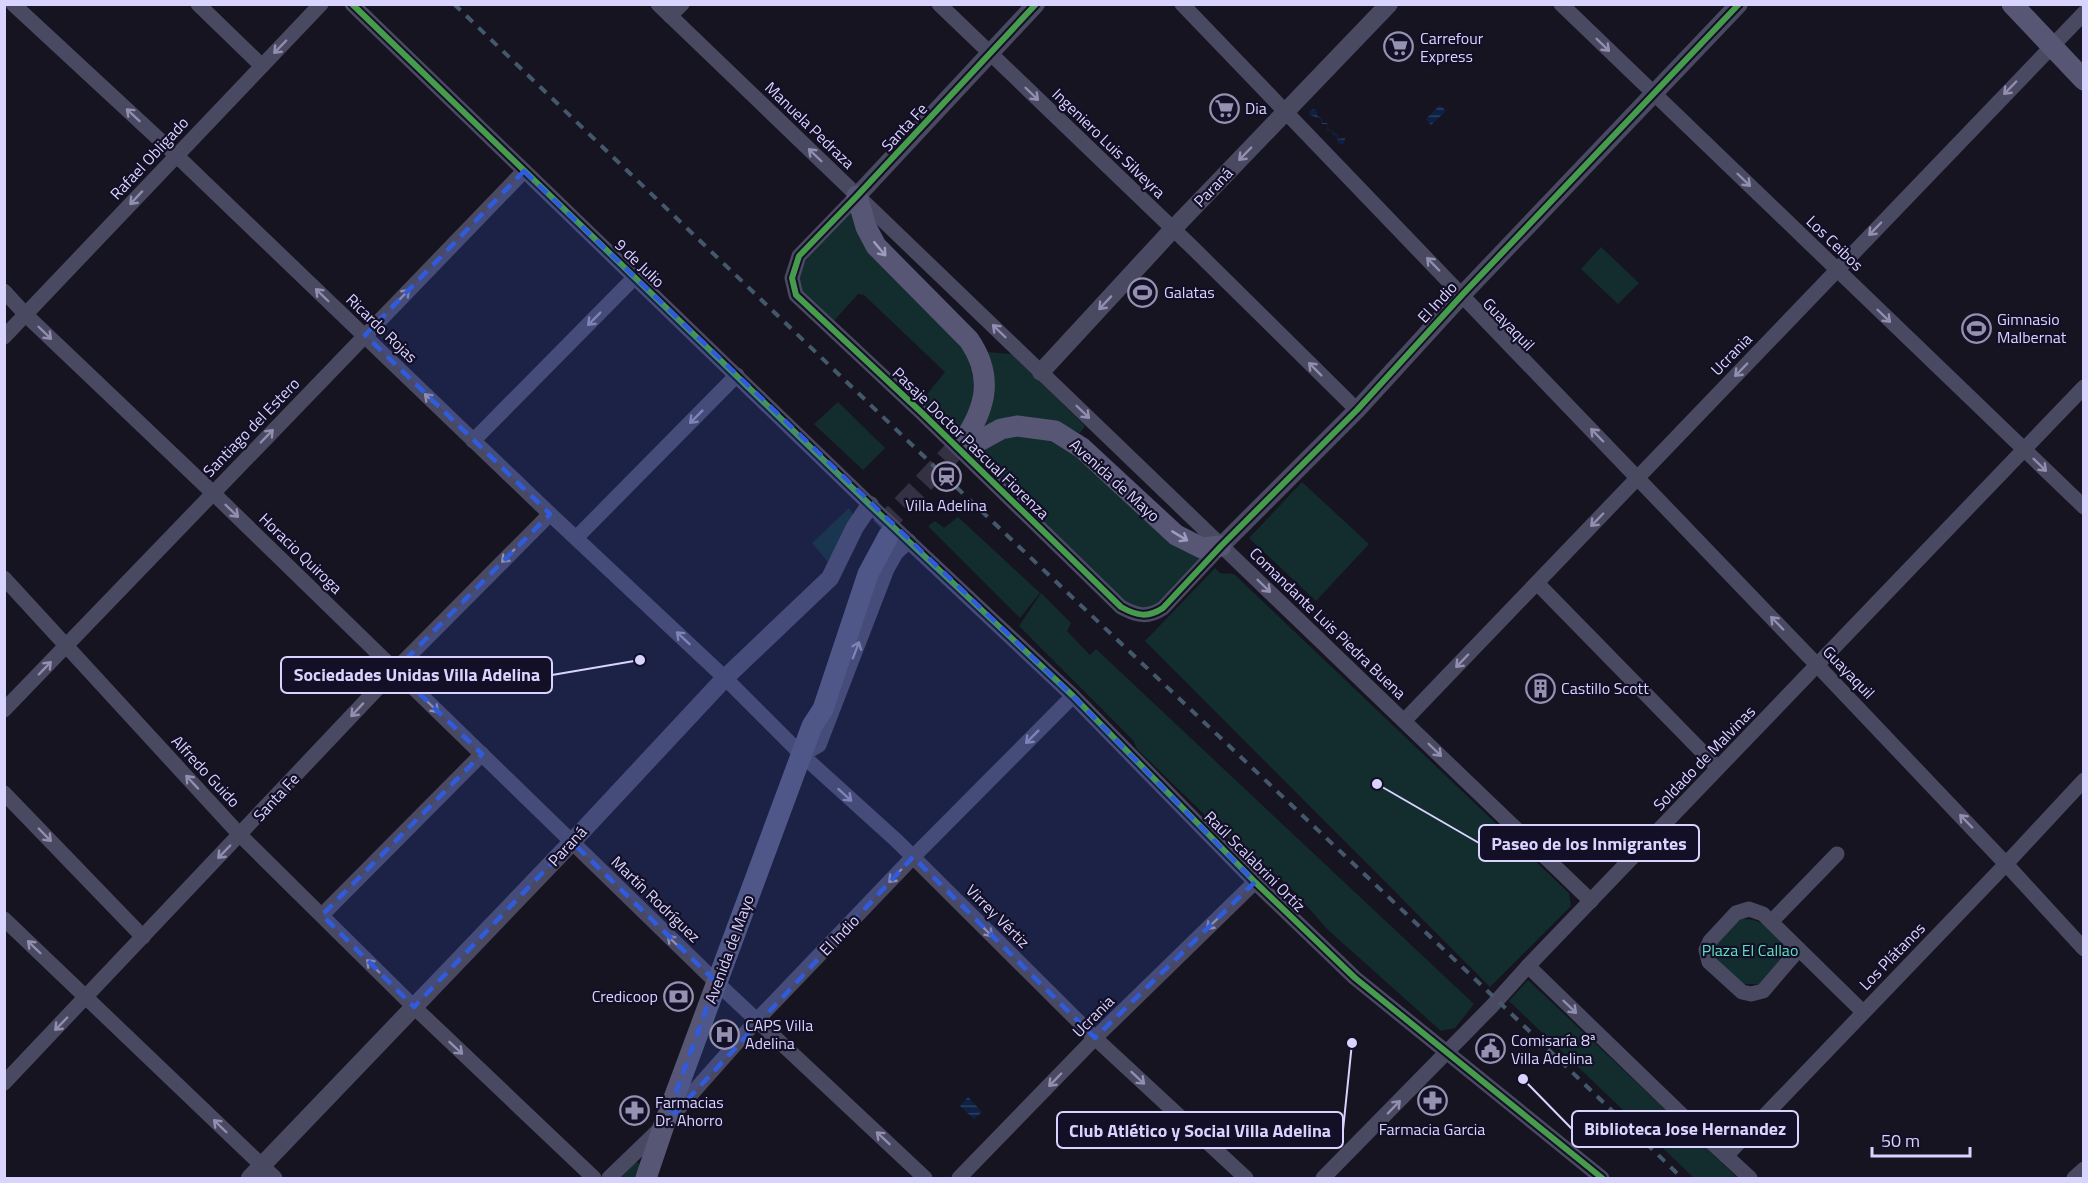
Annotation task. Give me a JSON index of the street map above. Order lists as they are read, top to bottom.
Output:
{
  "streets": {
    "main road": ["Avenida de Mayo"],
    "street": [
      "Manuela Pedraza",
      "Santa Fe",
      "Ingeniero Luis Silveyra",
      "Rafael Obligado",
      "Paraná",
      "Los Ceibos",
      "9 de Julio",
      "El Indio",
      "Guayaquil",
      "Ricardo Rojas",
      "Ucrania",
      "Santiago del Estero",
      "Pasaje Doctor Pascual Fiorenza",
      "Horacio Quiroga",
      "Comandante Luis Piedra Buena",
      "Soldado de Malvinas",
      "Alfredo Guido",
      "Raúl Scalabrini Ortíz",
      "Martín Rodríguez",
      "Virrey Vértiz",
      "Los Plátanos"
    ]
  },
  "crossings": [
    ["Manuela Pedraza", "Santa Fe"],
    ["Manuela Pedraza", "Paraná"],
    ["Manuela Pedraza", "Avenida de Mayo"],
    ["Manuela Pedraza", "Comandante Luis Piedra Buena"],
    ["Santa Fe", "Ingeniero Luis Silveyra"],
    ["Santa Fe", "Ricardo Rojas"],
    ["Santa Fe", "Pasaje Doctor Pascual Fiorenza"],
    ["Santa Fe", "Avenida de Mayo"],
    ["Santa Fe", "Horacio Quiroga"],
    ["Santa Fe", "Alfredo Guido"],
    ["Ingeniero Luis Silveyra", "Paraná"],
    ["Ingeniero Luis Silveyra", "El Indio"],
    ["Rafael Obligado", "Ricardo Rojas"],
    ["Rafael Obligado", "Horacio Quiroga"],
    ["Paraná", "9 de Julio"],
    ["Paraná", "Guayaquil"],
    ["Paraná", "Ricardo Rojas"],
    ["Paraná", "Horacio Quiroga"],
    ["Paraná", "Comandante Luis Piedra Buena"],
    ["Paraná", "Alfredo Guido"],
    ["Paraná", "Martín Rodríguez"],
    ["Paraná", "Virrey Vértiz"],
    ["Los Ceibos", "El Indio"],
    ["Los Ceibos", "Ucrania"],
    ["Los Ceibos", "Soldado de Malvinas"],
    ["9 de Julio", "Santiago del Estero"],
    ["9 de Julio", "Avenida de Mayo"],
    ["9 de Julio", "Raúl Scalabrini Ortíz"],
    ["El Indio", "Guayaquil"],
    ["El Indio", "Pasaje Doctor Pascual Fiorenza"],
    ["El Indio", "Avenida de Mayo"],
    ["El Indio", "Comandante Luis Piedra Buena"],
    ["El Indio", "Raúl Scalabrini Ortíz"],
    ["El Indio", "Martín Rodríguez"],
    ["El Indio", "Virrey Vértiz"],
    ["Guayaquil", "Ucrania"],
    ["Guayaquil", "Soldado de Malvinas"],
    ["Guayaquil", "Los Plátanos"],
    ["Ricardo Rojas", "Santiago del Estero"],
    ["Ricardo Rojas", "Virrey Vértiz"],
    ["Ucrania", "Comandante Luis Piedra Buena"],
    ["Ucrania", "Raúl Scalabrini Ortíz"],
    ["Ucrania", "Virrey Vértiz"],
    ["Santiago del Estero", "Horacio Quiroga"],
    ["Santiago del Estero", "Alfredo Guido"],
    ["Avenida de Mayo", "Comandante Luis Piedra Buena"],
    ["Avenida de Mayo", "Raúl Scalabrini Ortíz"],
    ["Avenida de Mayo", "Martín Rodríguez"],
    ["Avenida de Mayo", "Virrey Vértiz"],
    ["Horacio Quiroga", "Martín Rodríguez"],
    ["Comandante Luis Piedra Buena", "Soldado de Malvinas"],
    ["Soldado de Malvinas", "Raúl Scalabrini Ortíz"]
  ],
  "one_way": [
    "Manuela Pedraza",
    "Rafael Obligado",
    "Los Ceibos",
    "Guayaquil",
    "Ricardo Rojas",
    "Ucrania",
    "Santiago del Estero",
    "Horacio Quiroga",
    "Comandante Luis Piedra Buena",
    "Martín Rodríguez",
    "Virrey Vértiz"
  ],
  "parks": ["Plaza El Callao"],
  "places": {
    "supermarket": ["Carrefour Express", "Dia"],
    "sports": ["Galatas", "Gimnasio Malbernat"],
    "station": ["Villa Adelina"],
    "other": [
      "Sociedades Unidas Villa Adelina",
      "Paseo de los Inmigrantes",
      "Club Atlético y Social Villa Adelina",
      "Biblioteca Jose Hernandez"
    ],
    "building": ["Castillo Scott"],
    "bank": ["Credicoop"],
    "hospital": ["CAPS Villa Adelina"],
    "public building": ["Comisaría 8ª Villa Adelina"],
    "pharmacy": ["Farmacia Garcia", "Farmacias Dr. Ahorro"]
  },
  "scale_bar": "50 m"
}
